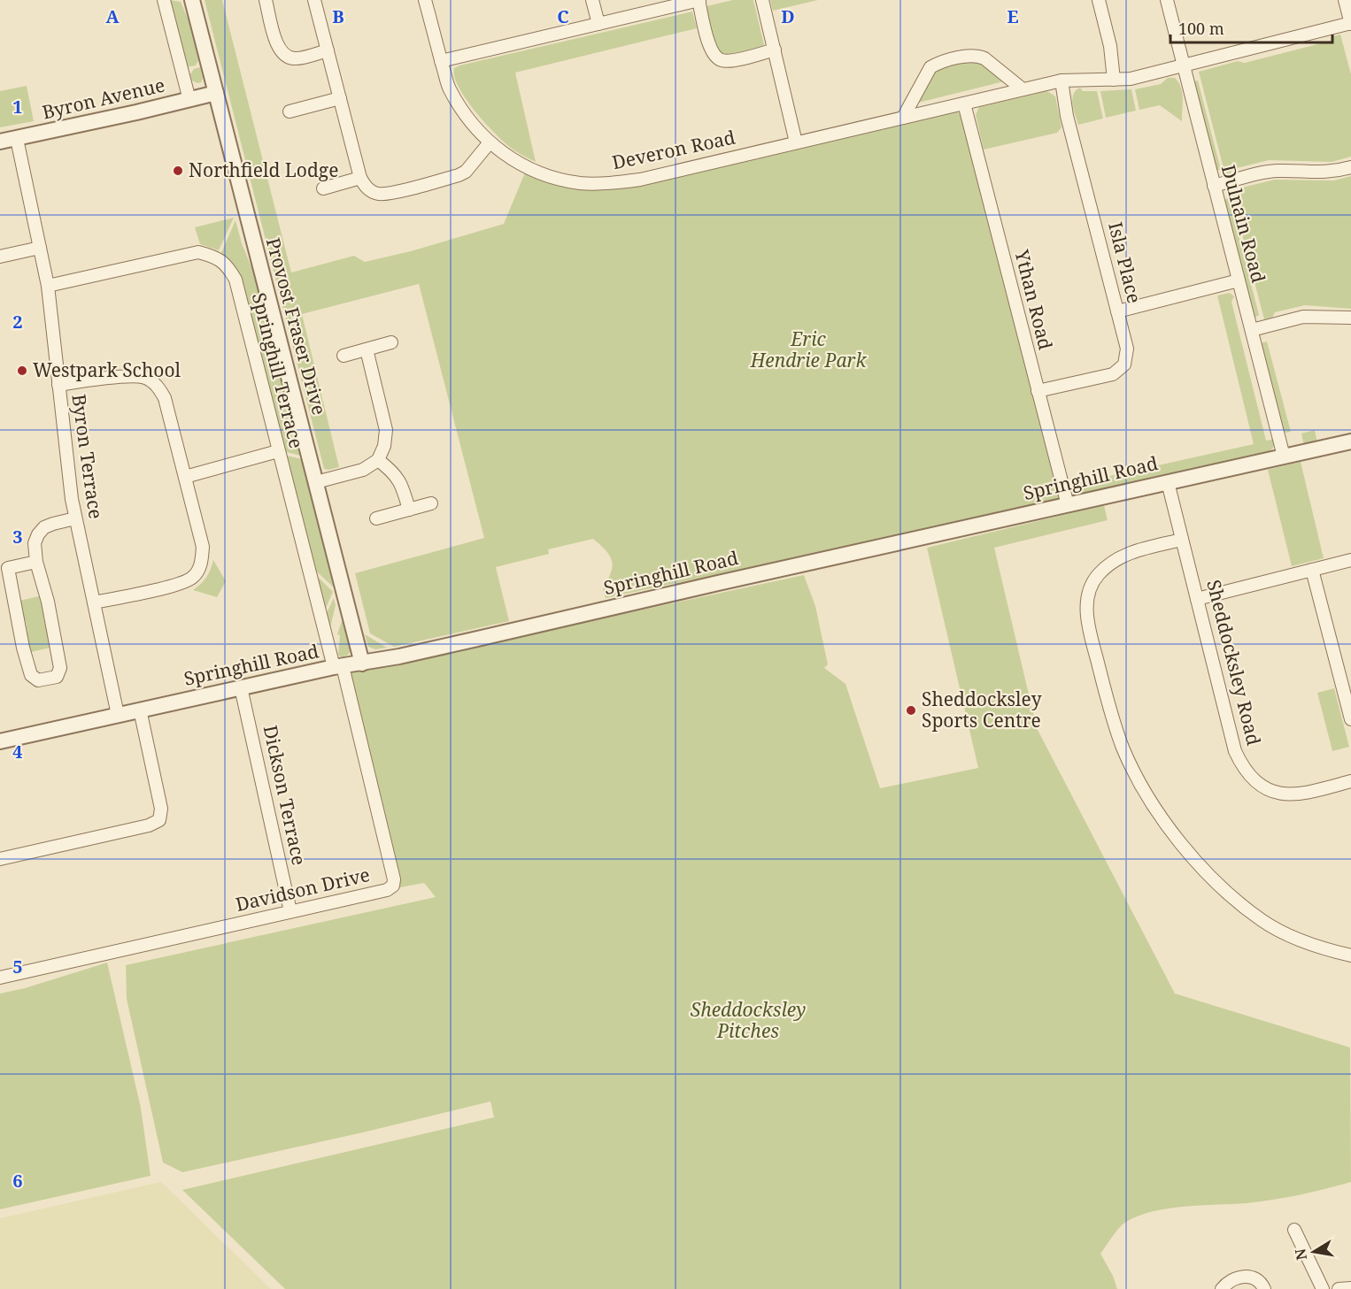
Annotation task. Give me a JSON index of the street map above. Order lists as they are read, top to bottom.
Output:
{
  "streets": {
    "street": [
      "Byron Avenue",
      "Deveron Road",
      "Dulnain Road",
      "Isla Place",
      "Ythan Road",
      "Provost Fraser Drive",
      "Springhill Terrace",
      "Byron Terrace",
      "Springhill Road",
      "Sheddocksley Road",
      "Dickson Terrace",
      "Davidson Drive"
    ]
  },
  "crossings": [
    ["Byron Avenue", "Provost Fraser Drive"],
    ["Byron Avenue", "Byron Terrace"],
    ["Deveron Road", "Dulnain Road"],
    ["Deveron Road", "Isla Place"],
    ["Deveron Road", "Ythan Road"],
    ["Dulnain Road", "Springhill Road"],
    ["Isla Place", "Ythan Road"],
    ["Ythan Road", "Springhill Road"],
    ["Provost Fraser Drive", "Springhill Road"],
    ["Springhill Terrace", "Byron Terrace"],
    ["Springhill Terrace", "Springhill Road"],
    ["Springhill Terrace", "Davidson Drive"],
    ["Byron Terrace", "Springhill Road"],
    ["Springhill Road", "Sheddocksley Road"],
    ["Springhill Road", "Dickson Terrace"],
    ["Springhill Road", "Davidson Drive"],
    ["Dickson Terrace", "Davidson Drive"]
  ],
  "parks": ["Eric Hendrie Park", "Sheddocksley Pitches"],
  "places": ["Northfield Lodge", "Westpark School", "Sheddocksley Sports Centre"],
  "scale_bar": "100 m",
  "north": "left",
  "grid": {
    "columns": [
      "A",
      "B",
      "C",
      "D",
      "E"
    ],
    "rows": [
      "1",
      "2",
      "3",
      "4",
      "5",
      "6"
    ]
  }
}
